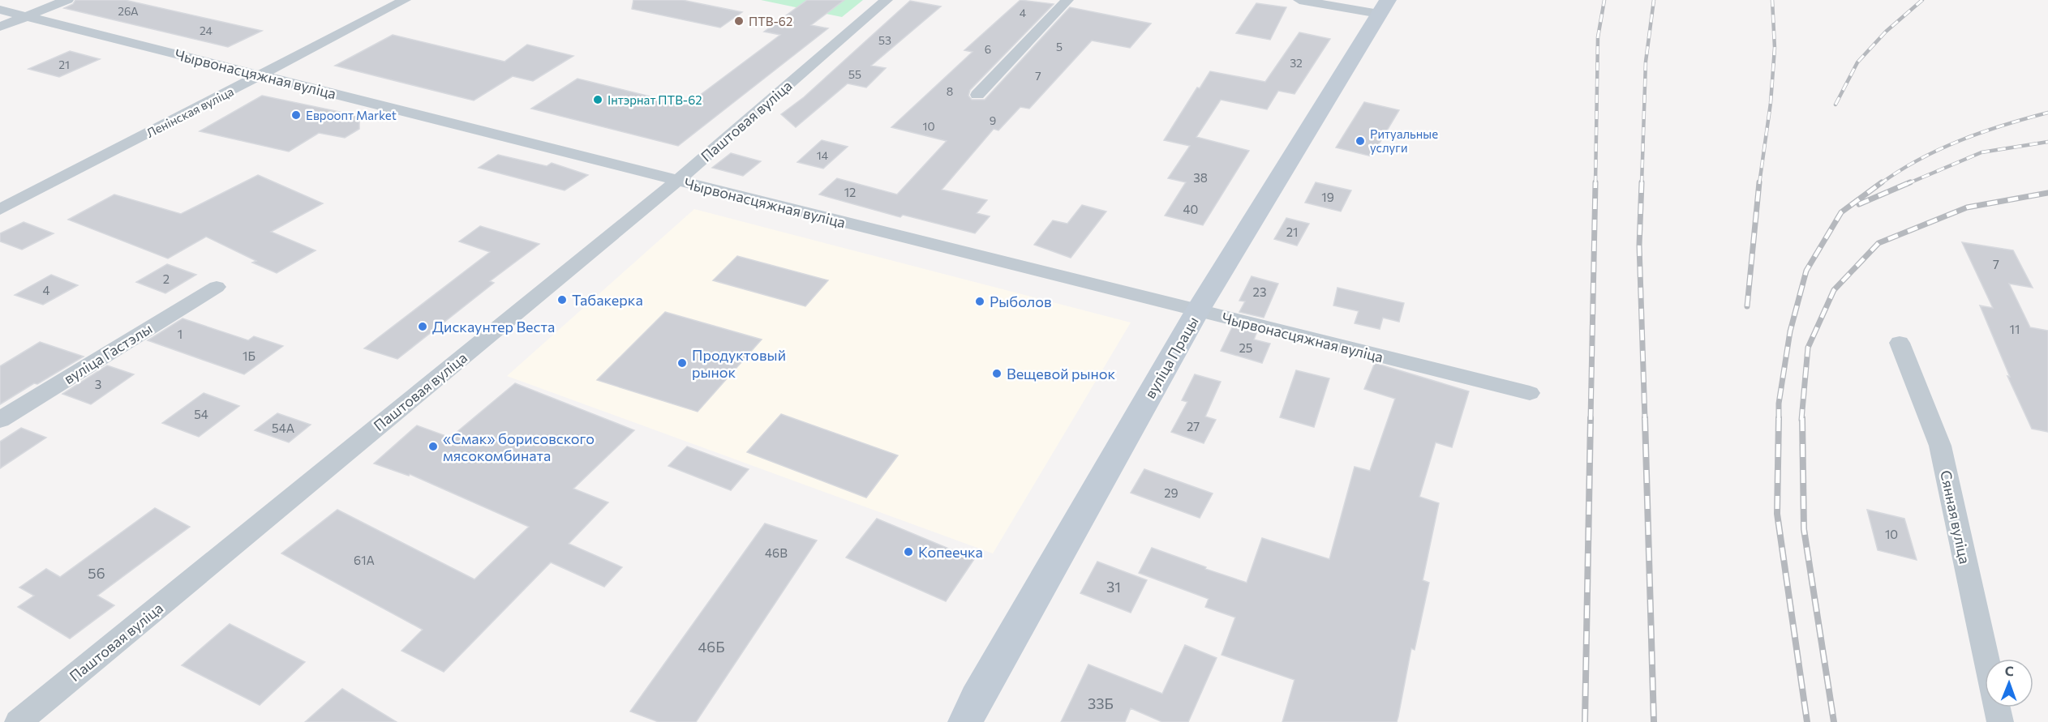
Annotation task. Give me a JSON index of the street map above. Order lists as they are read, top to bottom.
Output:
{
  "streets": {
    "main road": ["вуліца Працы"],
    "street": [
      "Чырвонасцяжная вуліца",
      "Ленінская вуліца",
      "Паштовая вуліца",
      "вуліца Гастэлы",
      "Сянная вуліца"
    ]
  },
  "crossings": [
    ["Чырвонасцяжная вуліца", "Ленінская вуліца"],
    ["Чырвонасцяжная вуліца", "Паштовая вуліца"],
    ["Чырвонасцяжная вуліца", "вуліца Працы"]
  ],
  "places": [
    "ПТВ-62",
    "Інтэрнат ПТВ-62",
    "Евроопт Market",
    "Ритуальные услуги",
    "Табакерка",
    "Рыболов",
    "Дискаунтер Веста",
    "Продуктовый рынок",
    "Вещевой рынок",
    "«Смак» борисовского мясокомбината",
    "Копеечка"
  ],
  "house_numbers": [
    "26А",
    "4",
    "24",
    "53",
    "5",
    "6",
    "32",
    "21",
    "55",
    "7",
    "8",
    "9",
    "10",
    "14",
    "38",
    "12",
    "19",
    "40",
    "21",
    "7",
    "2",
    "4",
    "23",
    "11",
    "1",
    "25",
    "1Б",
    "3",
    "54",
    "27",
    "54А",
    "29",
    "10",
    "46В",
    "61А",
    "56",
    "31",
    "46Б",
    "33Б"
  ],
  "north": "top"
}
